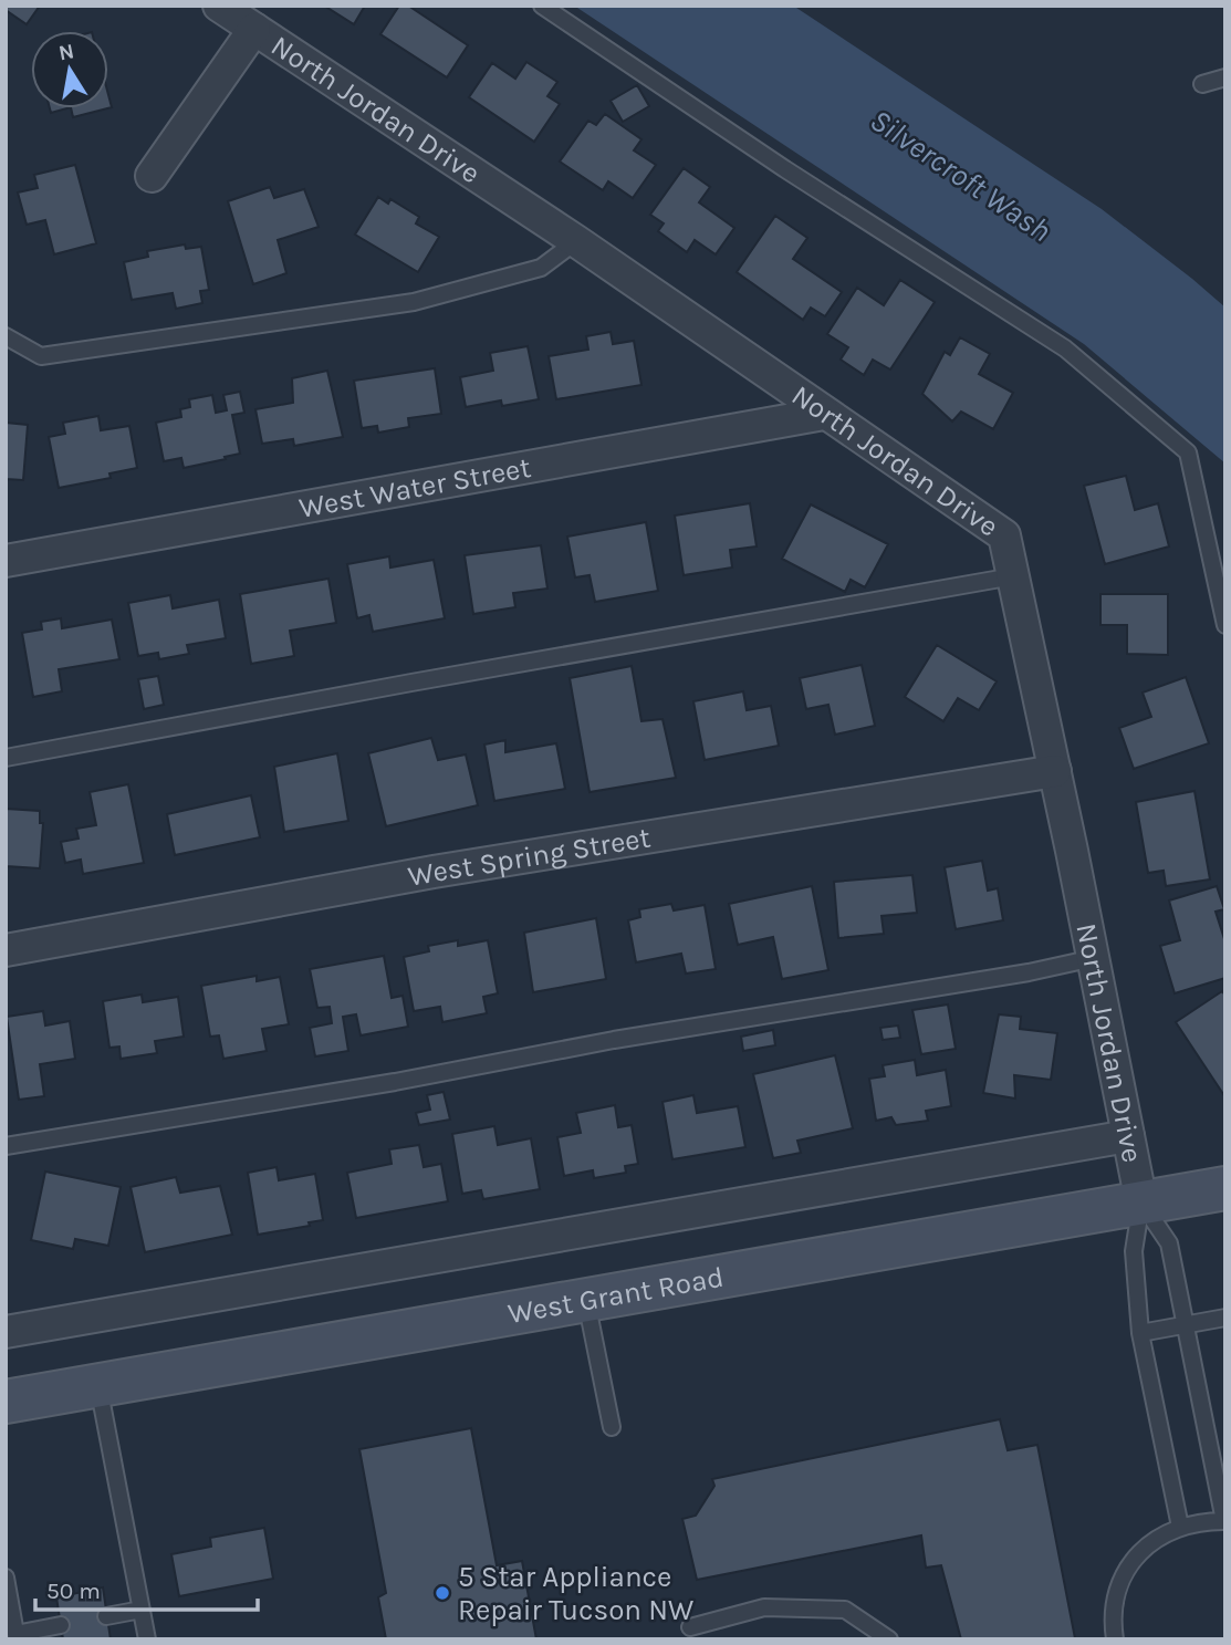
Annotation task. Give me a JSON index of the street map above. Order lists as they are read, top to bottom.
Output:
{
  "streets": {
    "main road": ["West Grant Road"],
    "street": ["North Jordan Drive", "West Water Street", "West Spring Street"]
  },
  "crossings": [
    ["North Jordan Drive", "West Water Street"],
    ["North Jordan Drive", "West Spring Street"],
    ["North Jordan Drive", "West Grant Road"]
  ],
  "water": ["Silvercroft Wash"],
  "places": ["5 Star Appliance Repair Tucson NW"],
  "scale_bar": "50 m",
  "north": "top"
}
